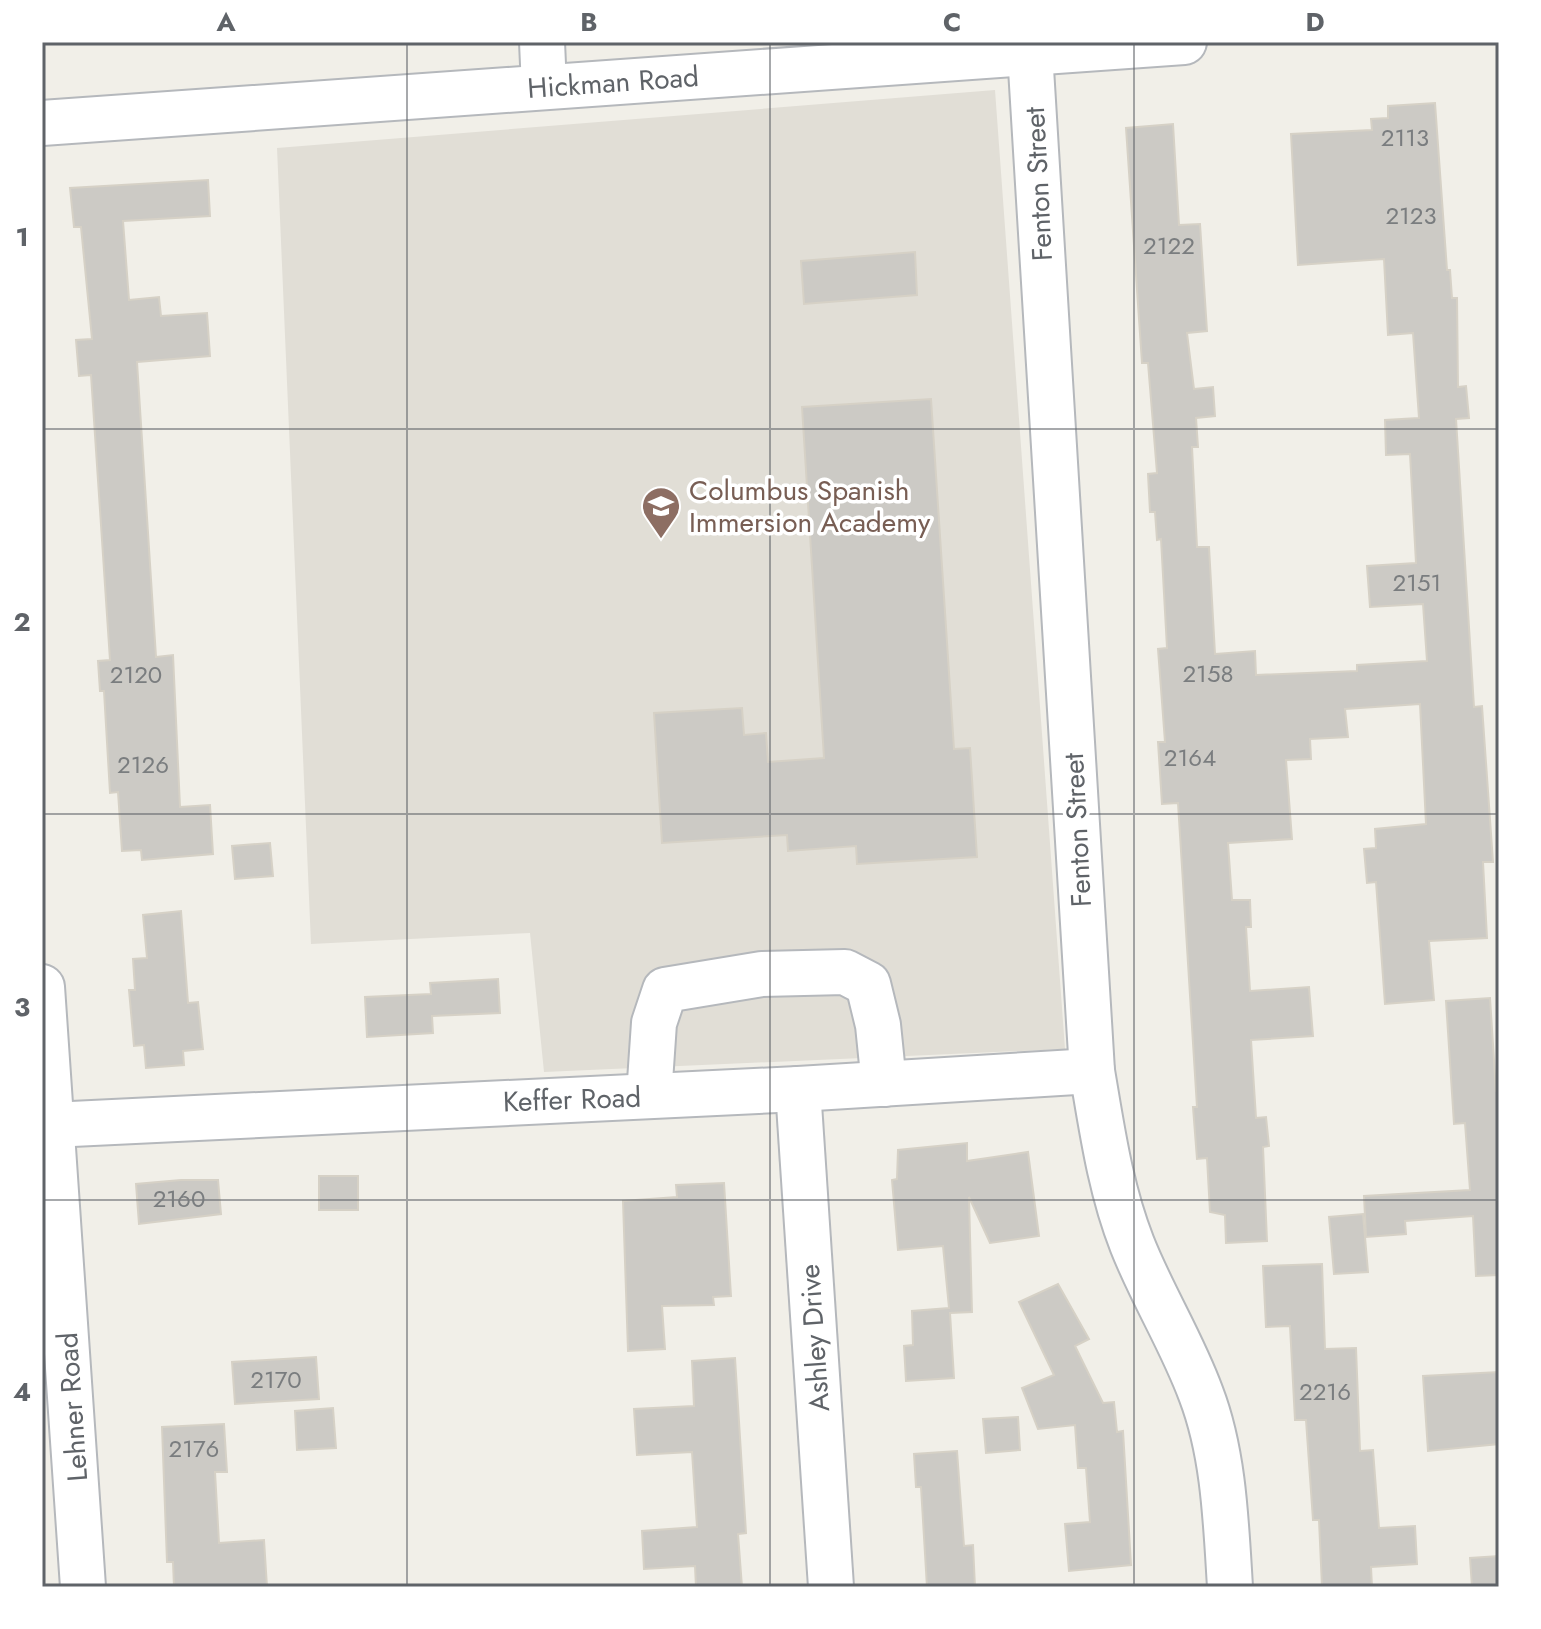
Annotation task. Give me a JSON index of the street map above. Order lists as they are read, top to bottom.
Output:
{
  "streets": {
    "street": [
      "Hickman Road",
      "Fenton Street",
      "Keffer Road",
      "Ashley Drive",
      "Lehner Road"
    ]
  },
  "crossings": [
    ["Hickman Road", "Fenton Street"],
    ["Fenton Street", "Keffer Road"],
    ["Keffer Road", "Ashley Drive"],
    ["Keffer Road", "Lehner Road"]
  ],
  "places": {
    "school or university": ["Columbus Spanish Immersion Academy"]
  },
  "house_numbers": [
    "2113",
    "2123",
    "2122",
    "2151",
    "2158",
    "2120",
    "2164",
    "2126",
    "2160",
    "2170",
    "2216",
    "2176"
  ],
  "grid": {
    "columns": [
      "A",
      "B",
      "C",
      "D"
    ],
    "rows": [
      "1",
      "2",
      "3",
      "4"
    ]
  }
}
